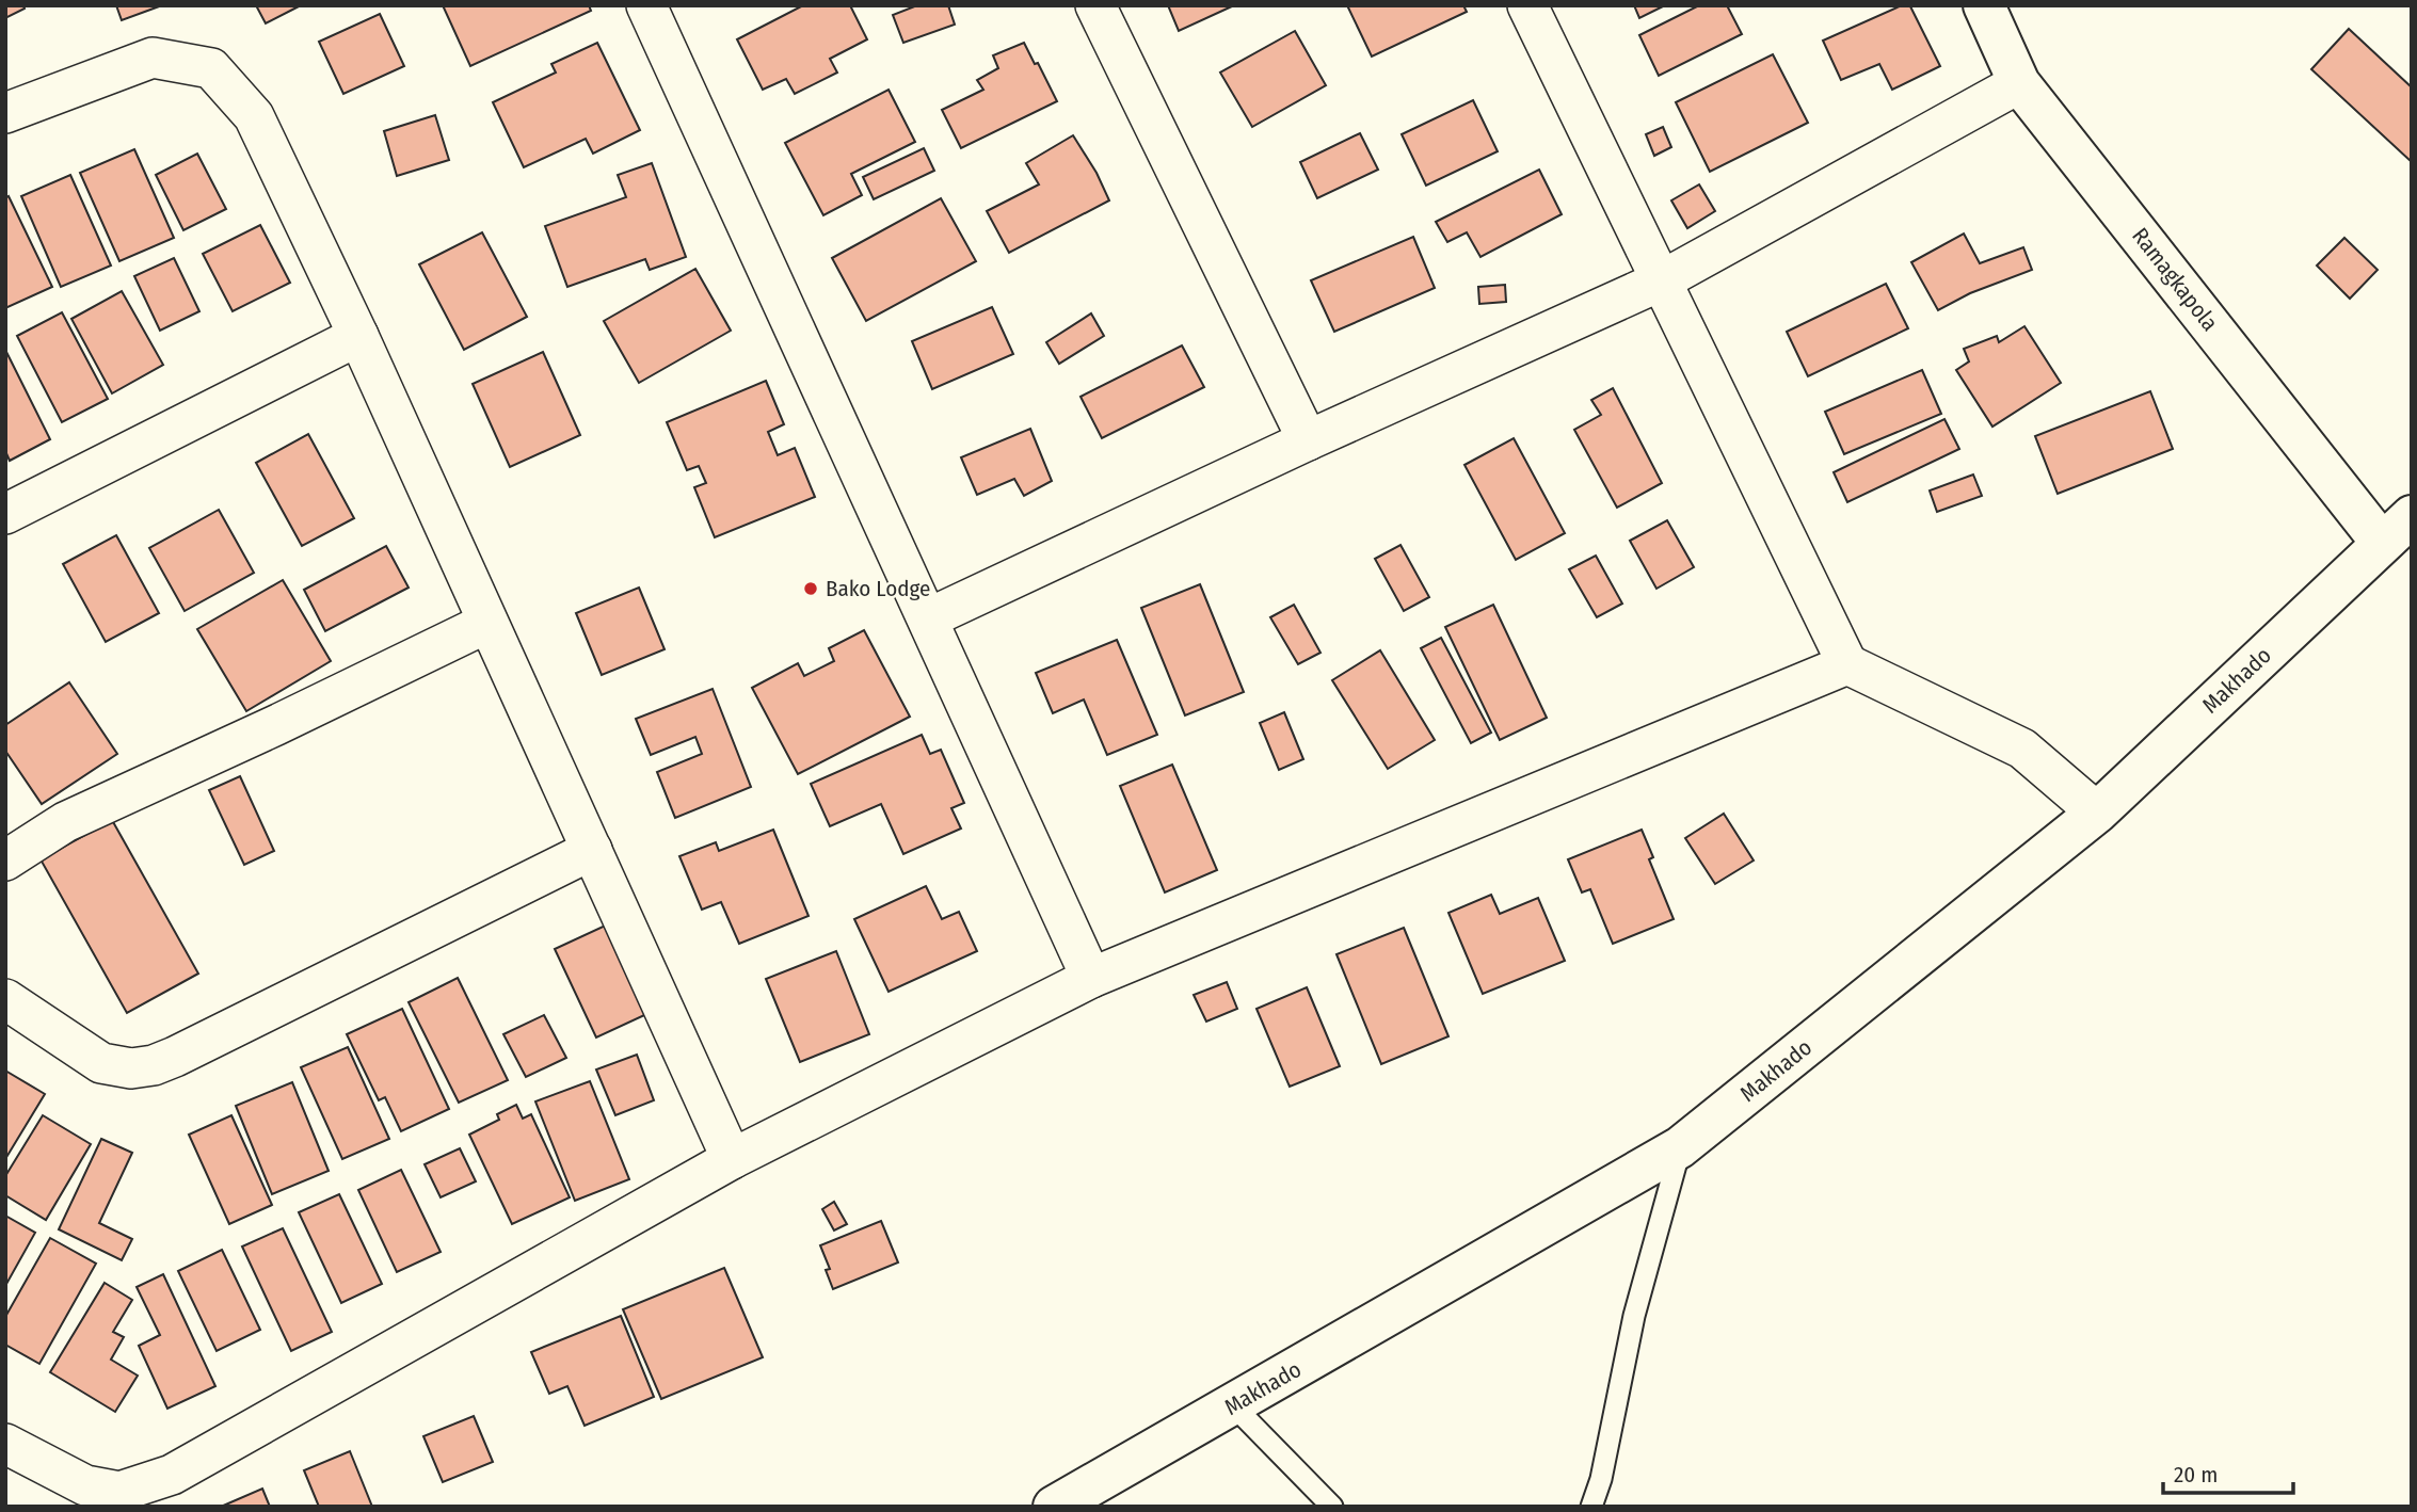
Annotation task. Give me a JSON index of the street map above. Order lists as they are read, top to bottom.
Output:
{
  "streets": {
    "street": ["Ramagkapola", "Makhado"]
  },
  "crossings": [
    ["Ramagkapola", "Makhado"]
  ],
  "places": ["Bako Lodge"],
  "scale_bar": "20 m"
}
